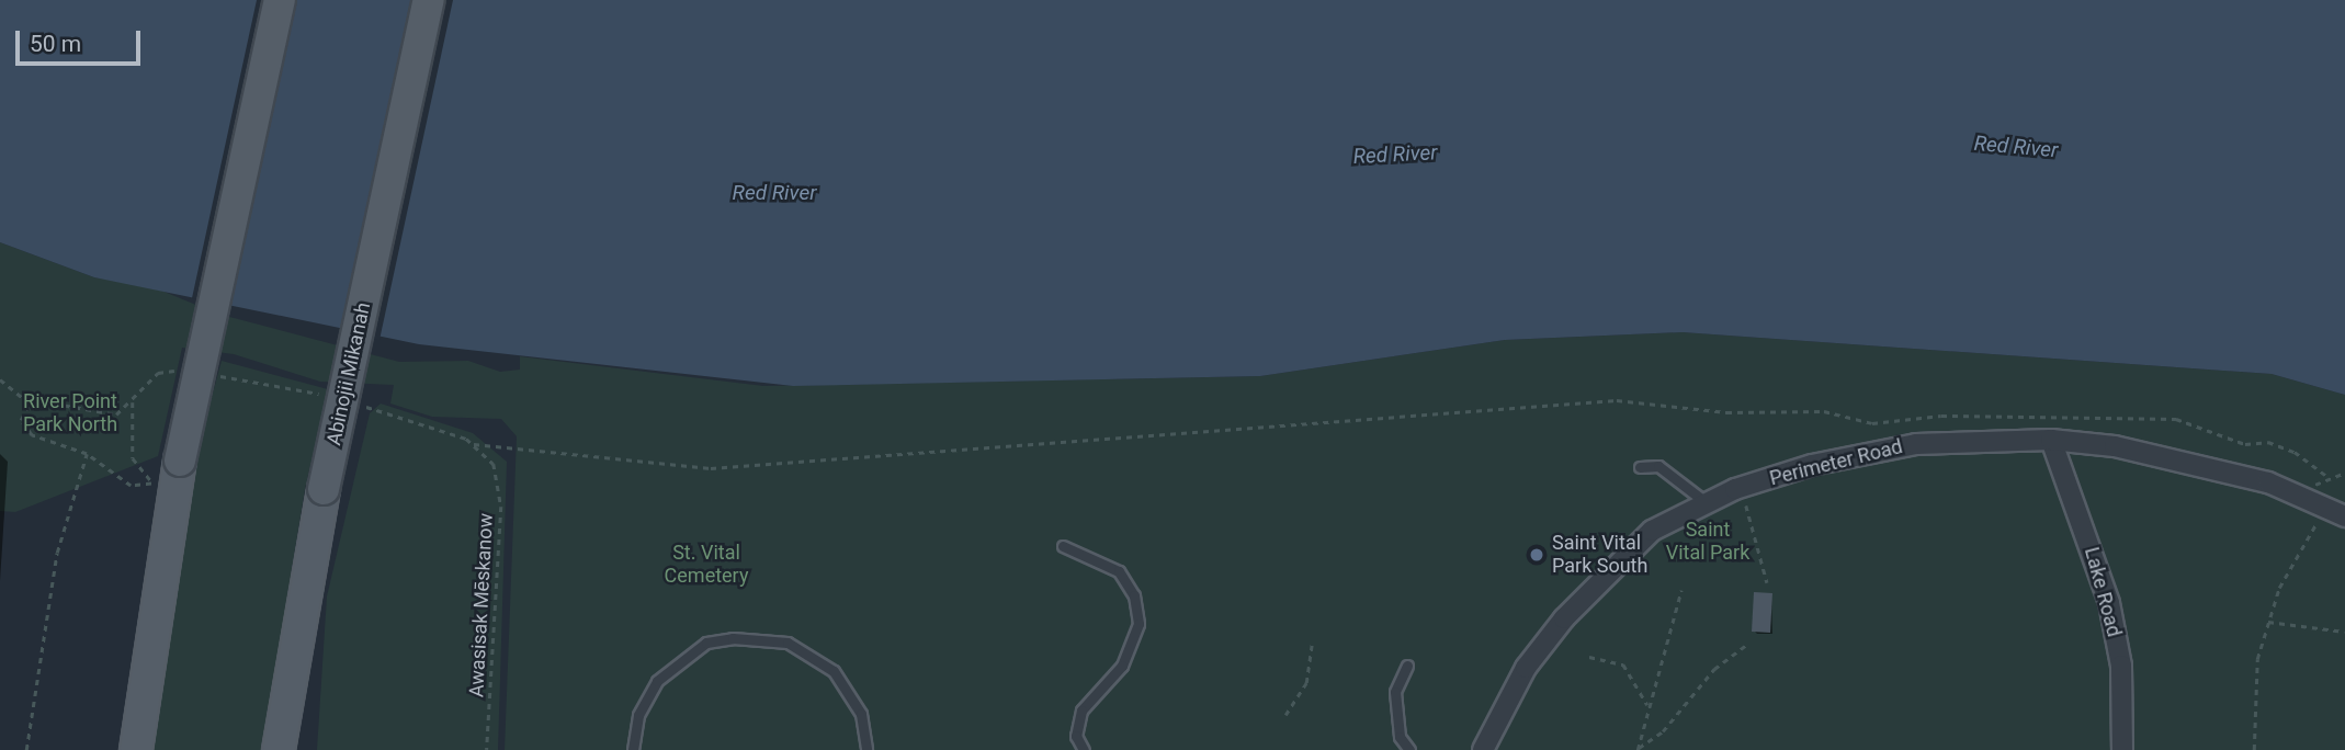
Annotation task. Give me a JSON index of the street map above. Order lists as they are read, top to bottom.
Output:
{
  "streets": {
    "main road": ["Abinojii Mikanah"],
    "street": ["Perimeter Road", "Lake Road"],
    "path": ["Awasisak Mēskanow"]
  },
  "crossings": [
    ["Perimeter Road", "Lake Road"]
  ],
  "water": ["Red River"],
  "parks": ["River Point Park North", "Saint Vital Park", "St. Vital Cemetery"],
  "places": ["Saint Vital Park South"],
  "scale_bar": "50 m"
}
